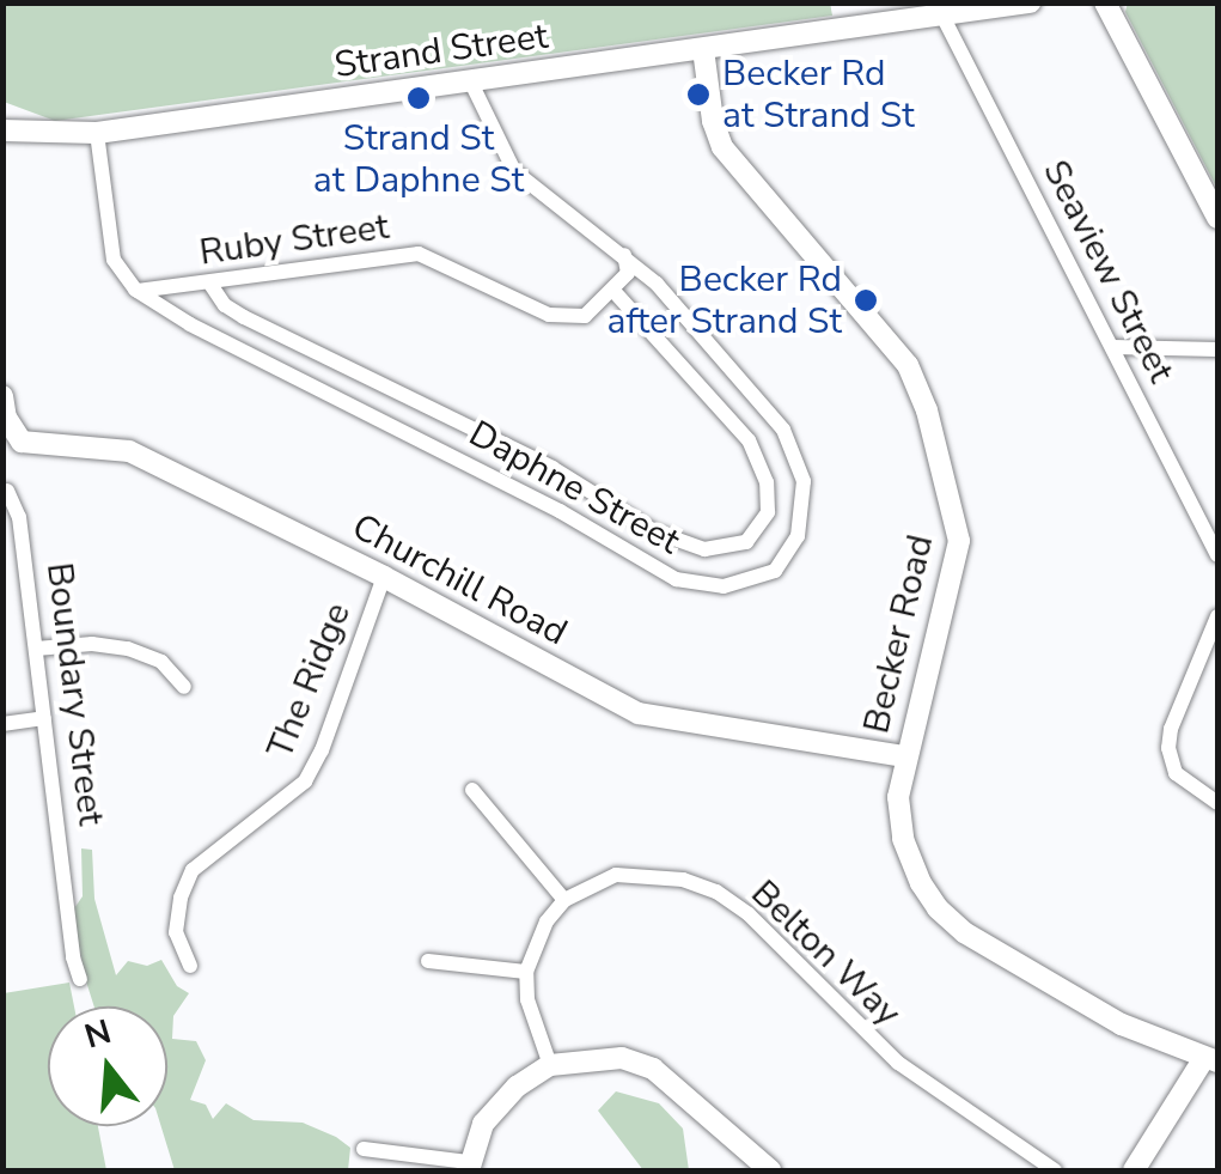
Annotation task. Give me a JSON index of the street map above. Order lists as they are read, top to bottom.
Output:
{
  "streets": {
    "street": [
      "Strand Street",
      "Ruby Street",
      "Seaview Street",
      "Daphne Street",
      "Churchill Road",
      "Becker Road",
      "The Ridge",
      "Boundary Street",
      "Belton Way"
    ]
  },
  "crossings": [
    ["Strand Street", "Seaview Street"],
    ["Strand Street", "Daphne Street"],
    ["Strand Street", "Becker Road"],
    ["Ruby Street", "Daphne Street"],
    ["Churchill Road", "Becker Road"],
    ["Churchill Road", "The Ridge"]
  ],
  "places": ["Becker Rd at Strand St", "Strand St at Daphne St", "Becker Rd after Strand St"],
  "north": "top"
}
